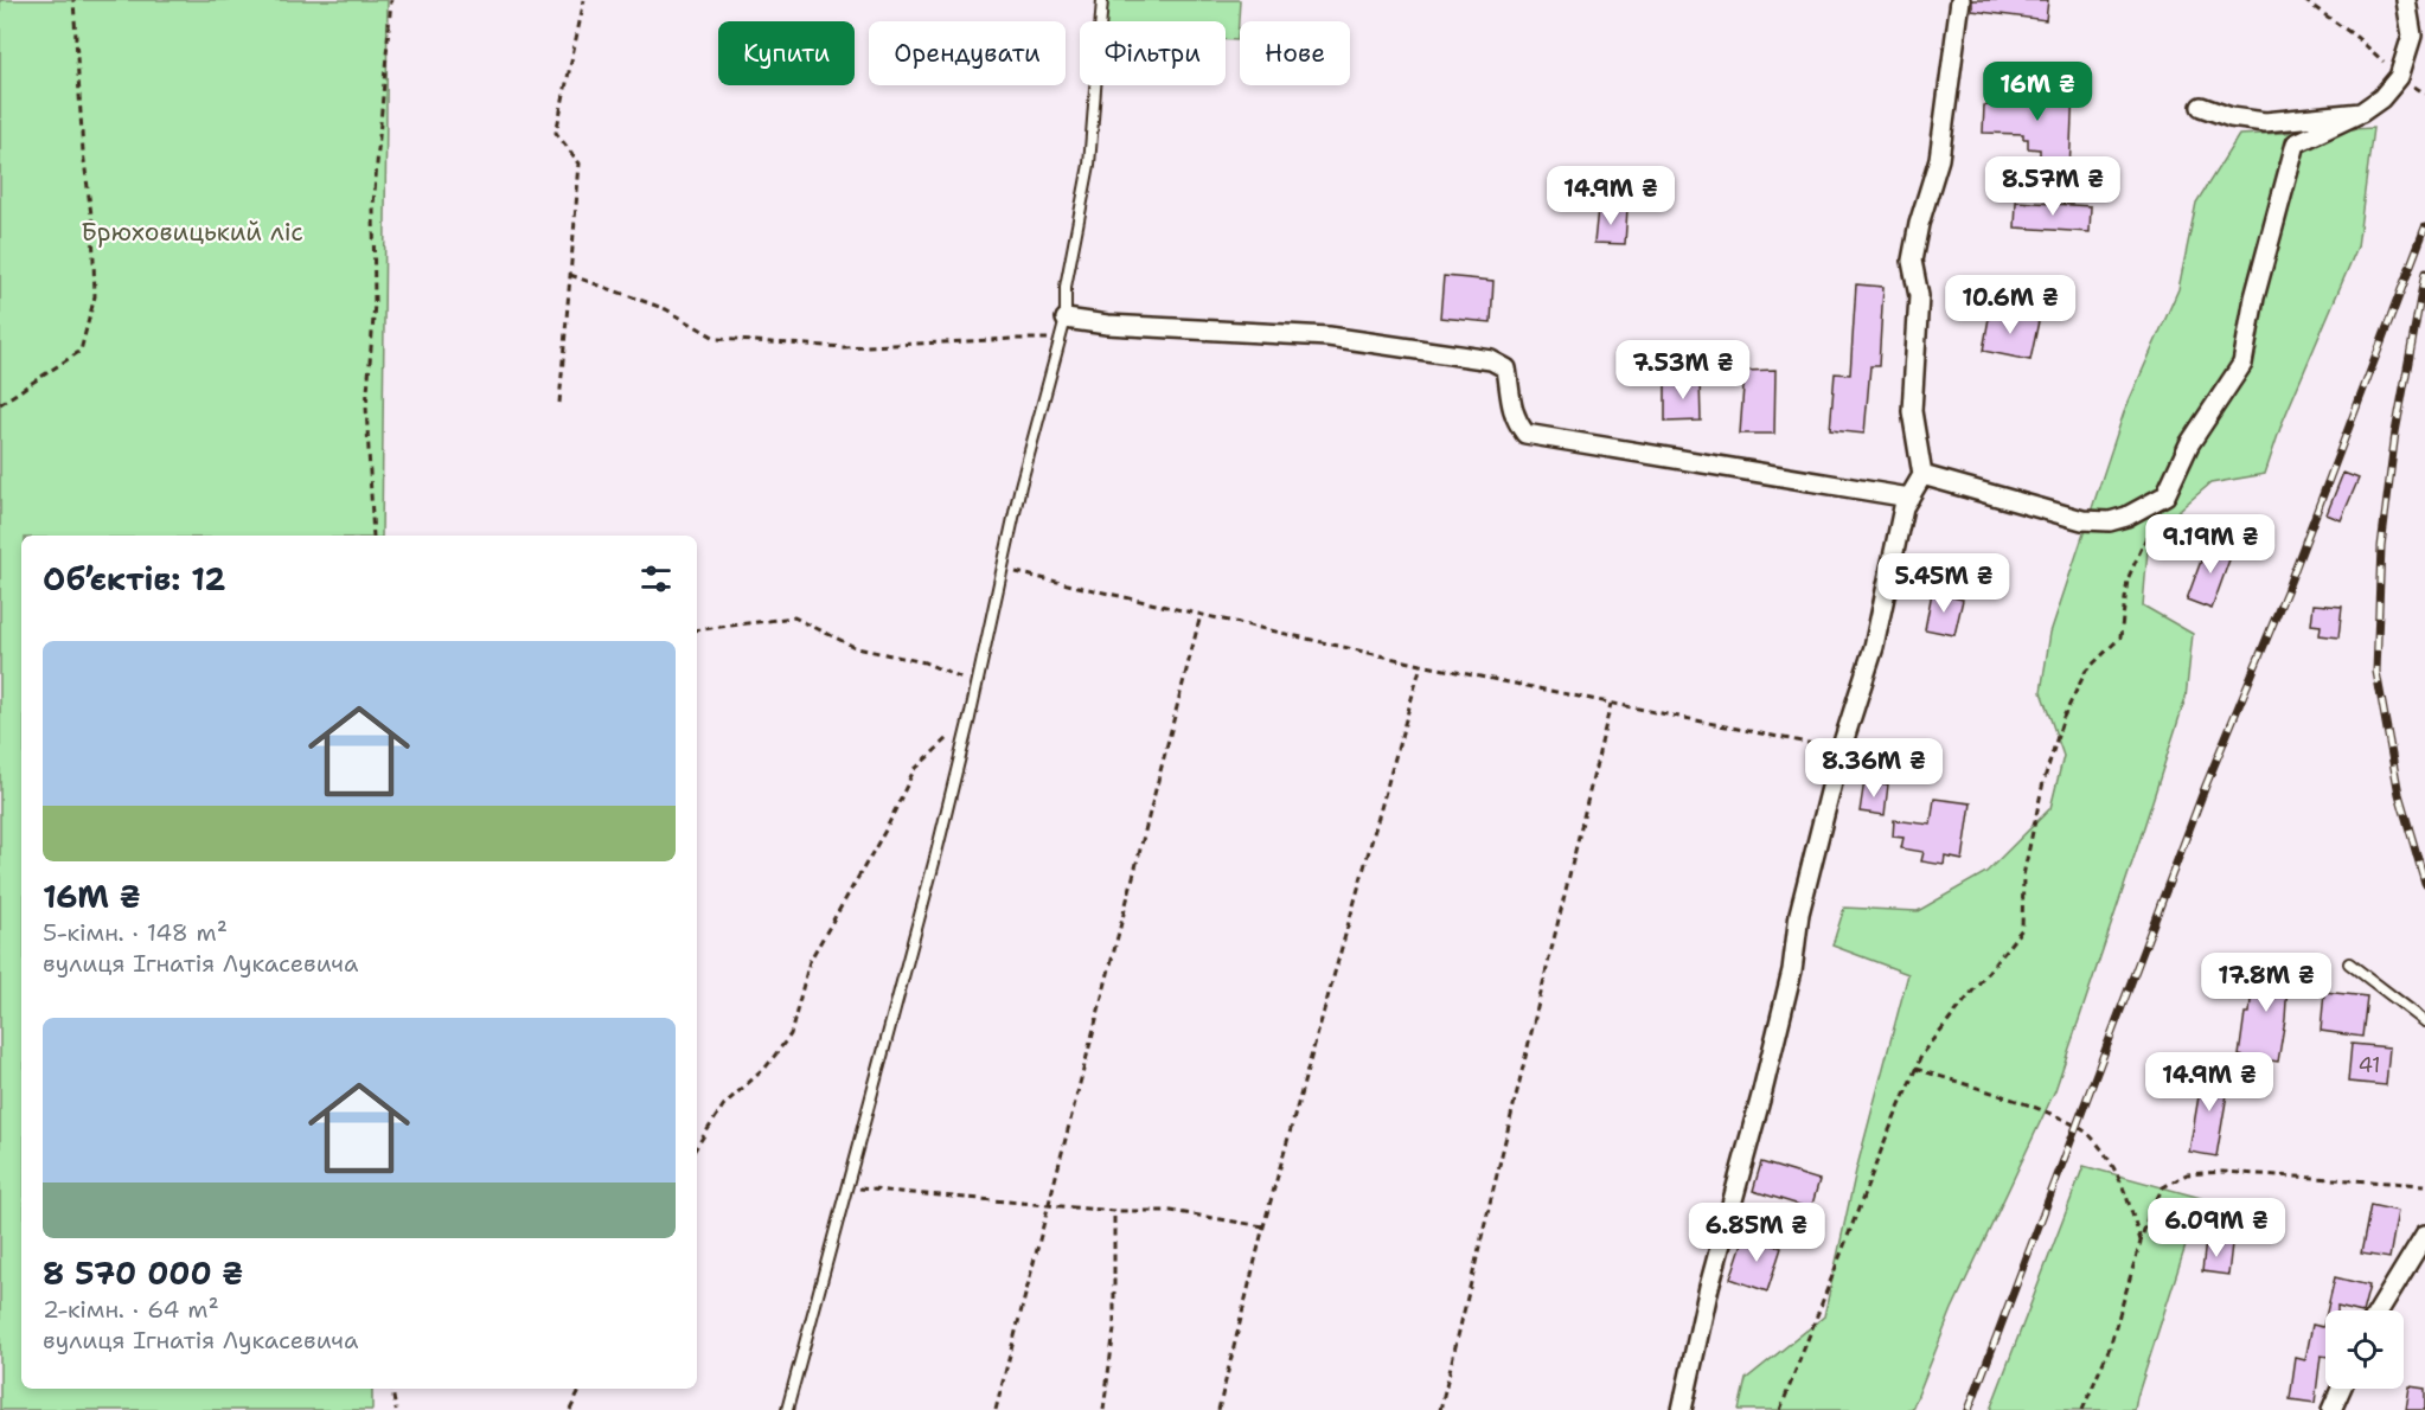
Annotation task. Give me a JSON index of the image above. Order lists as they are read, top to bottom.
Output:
{
  "parks": ["Брюховицький ліс"],
  "house_numbers": ["41"],
  "page": {
    "chip": [
      "Купити",
      "Орендувати",
      "Фільтри",
      "Нове"
    ],
    "price": [
      "16M ₴",
      "8.57M ₴",
      "14.9M ₴",
      "10.6M ₴",
      "7.53M ₴",
      "9.19M ₴",
      "5.45M ₴",
      "8.36M ₴",
      "17.8M ₴",
      "14.9M ₴",
      "6.09M ₴",
      "6.85M ₴"
    ],
    "heading": "Об’єктів: 12",
    "list": [
      {
        "name": "16M ₴",
        "note": "5-кімн. · 148 m² · вулиця Ігнатія Лукасевича"
      },
      {
        "name": "8 570 000 ₴",
        "note": "2-кімн. · 64 m² · вулиця Ігнатія Лукасевича"
      }
    ]
  }
}
